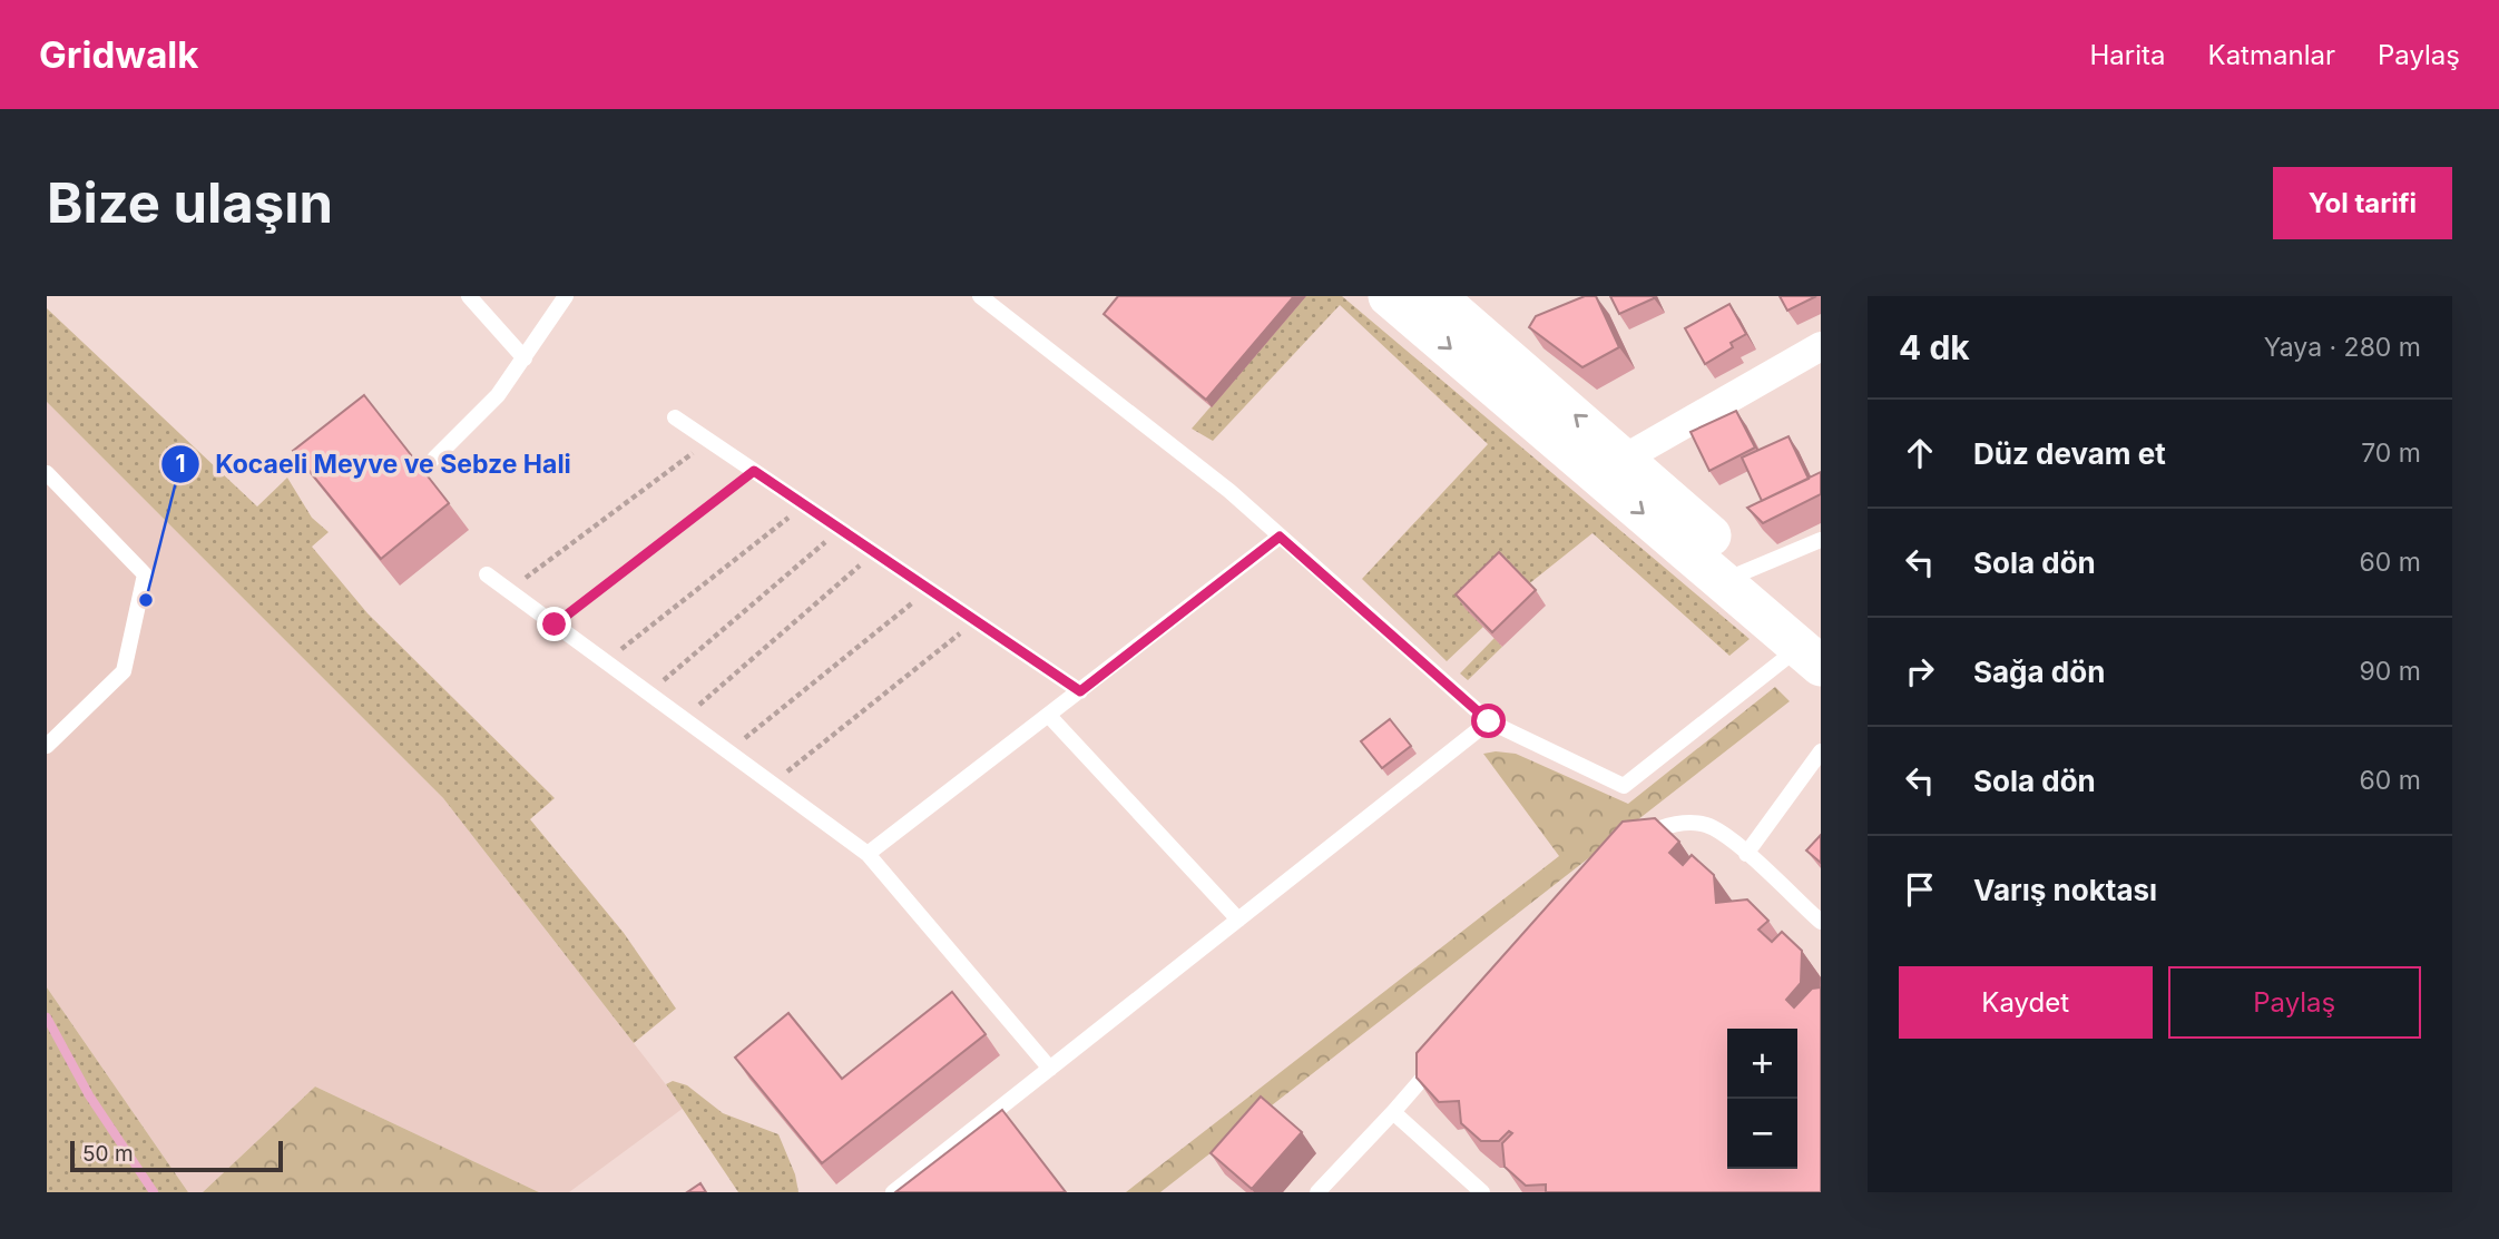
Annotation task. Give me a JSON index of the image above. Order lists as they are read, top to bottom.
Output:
{
  "places": ["Kocaeli Meyve ve Sebze Hali"],
  "scale_bar": "50 m",
  "page": {
    "header": "Gridwalk",
    "nav": ["Harita", "Katmanlar", "Paylaş"],
    "buttons": [
      "Yol tarifi",
      ["Kaydet", "Paylaş"]
    ],
    "title": "Bize ulaşın",
    "heading": ["4 dk", "Yaya · 280 m"],
    "list": [
      ["Düz devam et", "70 m"],
      ["Sola dön", "60 m"],
      ["Sağa dön", "90 m"],
      ["Sola dön", "60 m"],
      "Varış noktası"
    ],
    "map_buttons": ["+", "−"],
    "scale": "50 m"
  }
}
